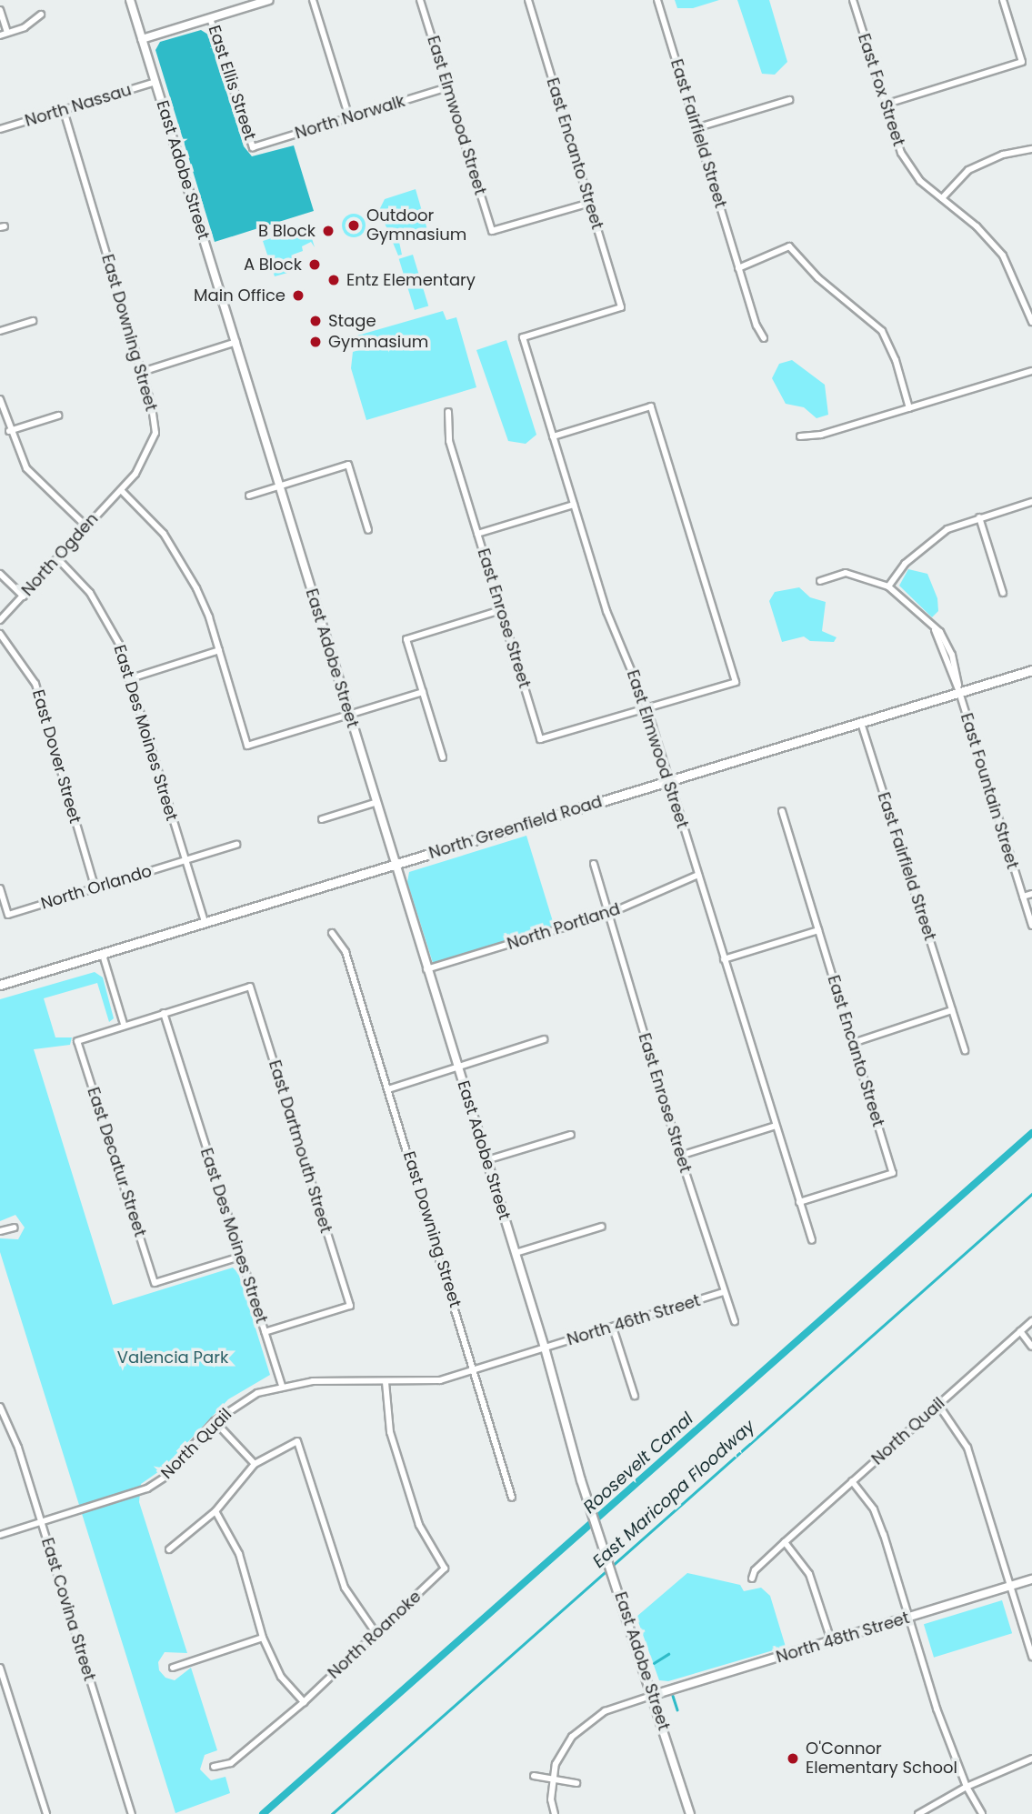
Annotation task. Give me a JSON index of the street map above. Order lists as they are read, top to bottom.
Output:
{
  "streets": {
    "main road": ["North Greenfield Road"],
    "street": [
      "East Ellis Street",
      "East Fox Street",
      "North Nassau",
      "East Elmwood Street",
      "North Norwalk",
      "East Fairfield Street",
      "East Encanto Street",
      "East Adobe Street",
      "East Downing Street",
      "North Ogden",
      "East Enrose Street",
      "East Des Moines Street",
      "East Dover Street",
      "East Fountain Street",
      "North Orlando",
      "North Portland",
      "East Dartmouth Street",
      "East Decatur Street",
      "North 46th Street",
      "North Quail",
      "East Covina Street",
      "North Roanoke",
      "North 48th Street"
    ]
  },
  "crossings": [
    ["East Ellis Street", "North Norwalk"],
    ["North Nassau", "East Adobe Street"],
    ["North Nassau", "East Downing Street"],
    ["East Elmwood Street", "North Norwalk"],
    ["East Elmwood Street", "East Encanto Street"],
    ["East Elmwood Street", "East Enrose Street"],
    ["East Elmwood Street", "North Greenfield Road"],
    ["East Elmwood Street", "North Portland"],
    ["East Fairfield Street", "North Greenfield Road"],
    ["East Adobe Street", "North Greenfield Road"],
    ["East Adobe Street", "North Portland"],
    ["East Adobe Street", "North 46th Street"],
    ["East Adobe Street", "North Quail"],
    ["East Adobe Street", "North 48th Street"],
    ["East Downing Street", "North Ogden"],
    ["East Downing Street", "North Quail"],
    ["North Ogden", "East Des Moines Street"],
    ["East Enrose Street", "North Portland"],
    ["East Enrose Street", "North 46th Street"],
    ["East Des Moines Street", "North Greenfield Road"],
    ["East Des Moines Street", "North Orlando"],
    ["East Des Moines Street", "East Dartmouth Street"],
    ["East Des Moines Street", "East Decatur Street"],
    ["East Des Moines Street", "North Quail"],
    ["East Dover Street", "North Orlando"],
    ["East Fountain Street", "North Greenfield Road"],
    ["North 46th Street", "North Quail"],
    ["North Quail", "East Covina Street"],
    ["North Quail", "North Roanoke"]
  ],
  "water": ["Roosevelt Canal", "East Maricopa Floodway"],
  "parks": ["Valencia Park"],
  "places": [
    "Outdoor Gymnasium",
    "B Block",
    "A Block",
    "Entz Elementary",
    "Main Office",
    "Stage",
    "Gymnasium",
    "O'Connor Elementary School"
  ]
}
